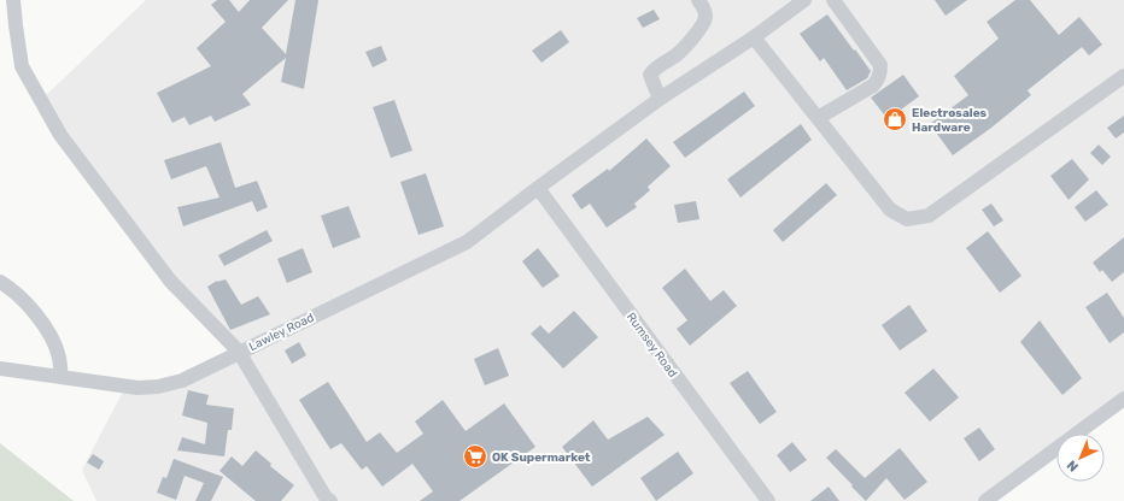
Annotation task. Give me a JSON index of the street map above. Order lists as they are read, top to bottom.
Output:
{
  "streets": {
    "street": ["Lawley Road", "Rumsey Road"]
  },
  "crossings": [
    ["Lawley Road", "Rumsey Road"]
  ],
  "places": {
    "shop": ["Electrosales Hardware"],
    "supermarket": ["OK Supermarket"]
  },
  "north": "bottom left"
}
